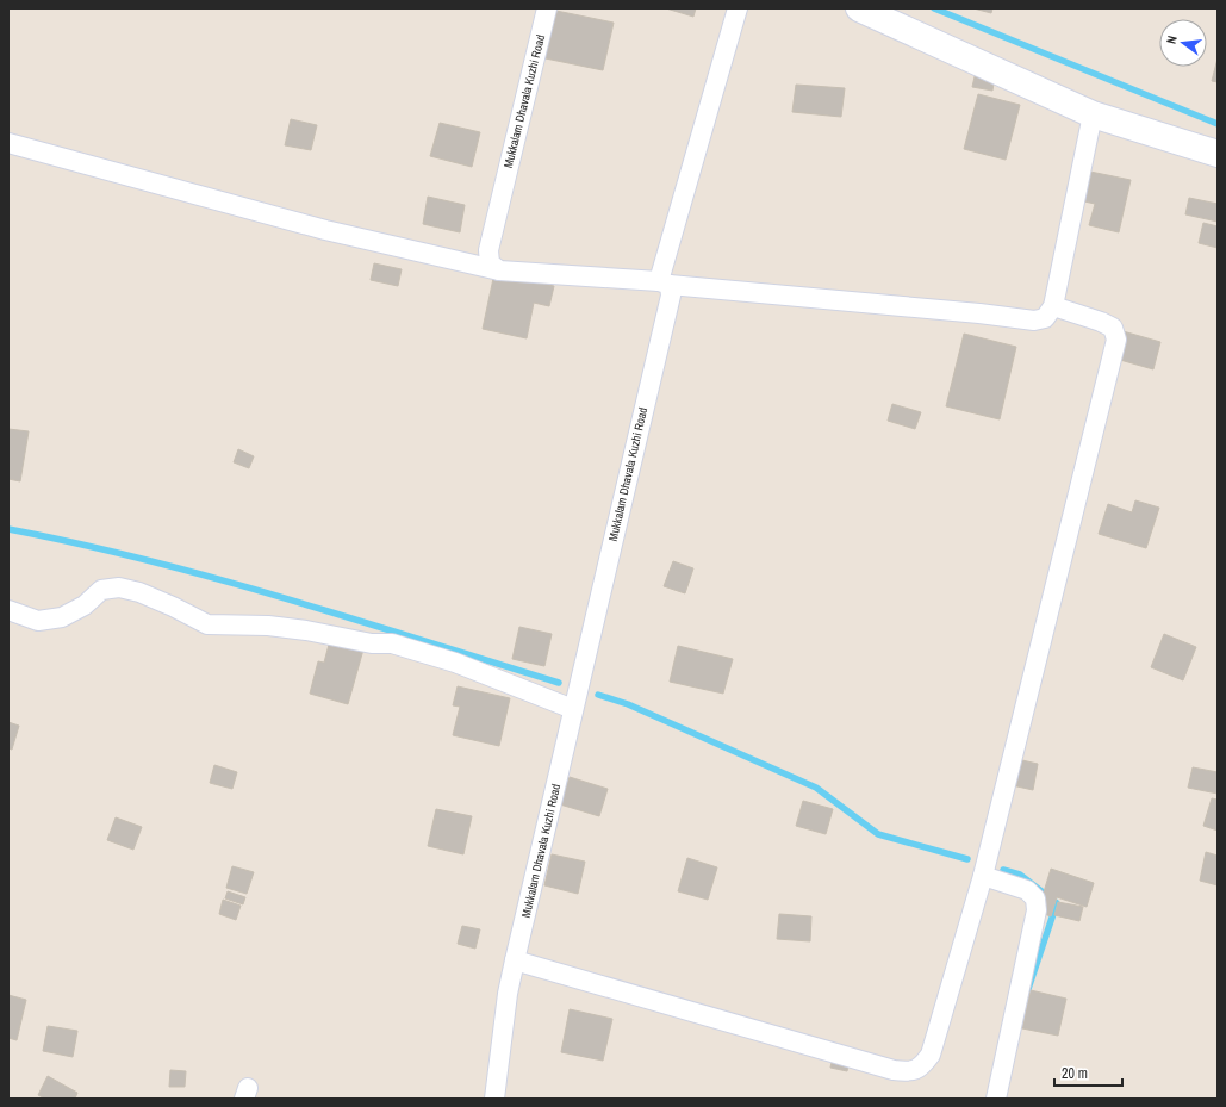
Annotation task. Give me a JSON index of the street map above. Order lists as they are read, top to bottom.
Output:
{
  "streets": {
    "street": ["Mukkalam Dhavala Kuzhi Road"]
  },
  "scale_bar": "20 m",
  "north": "left"
}
